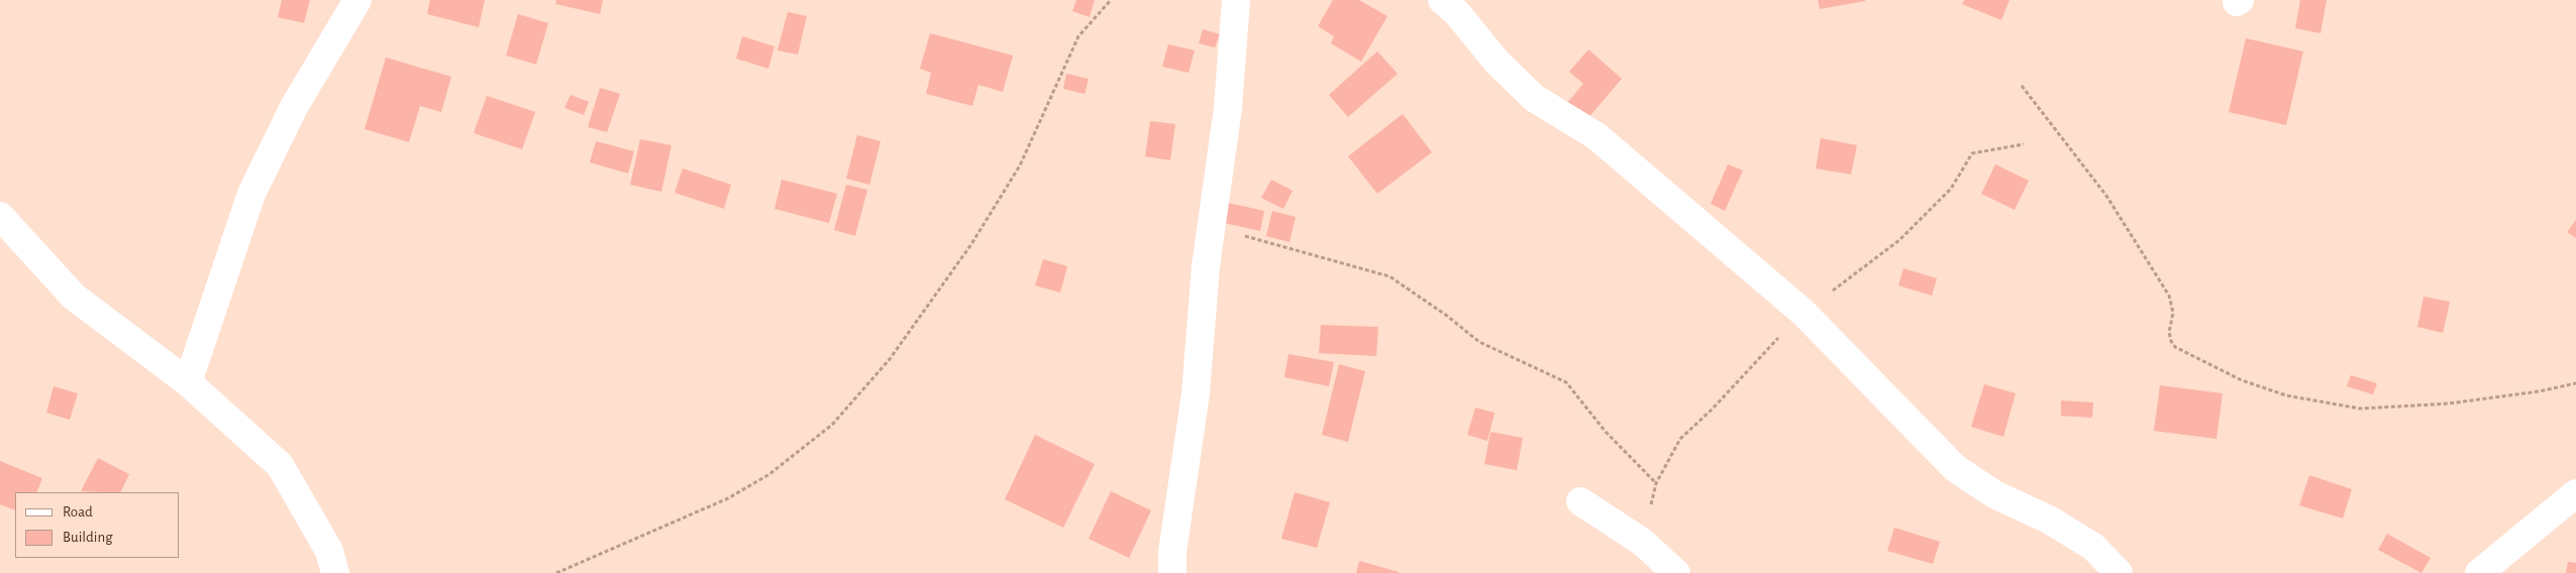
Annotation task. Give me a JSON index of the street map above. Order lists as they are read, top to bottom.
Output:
{
  "legend": ["Road", "Building"]
}
